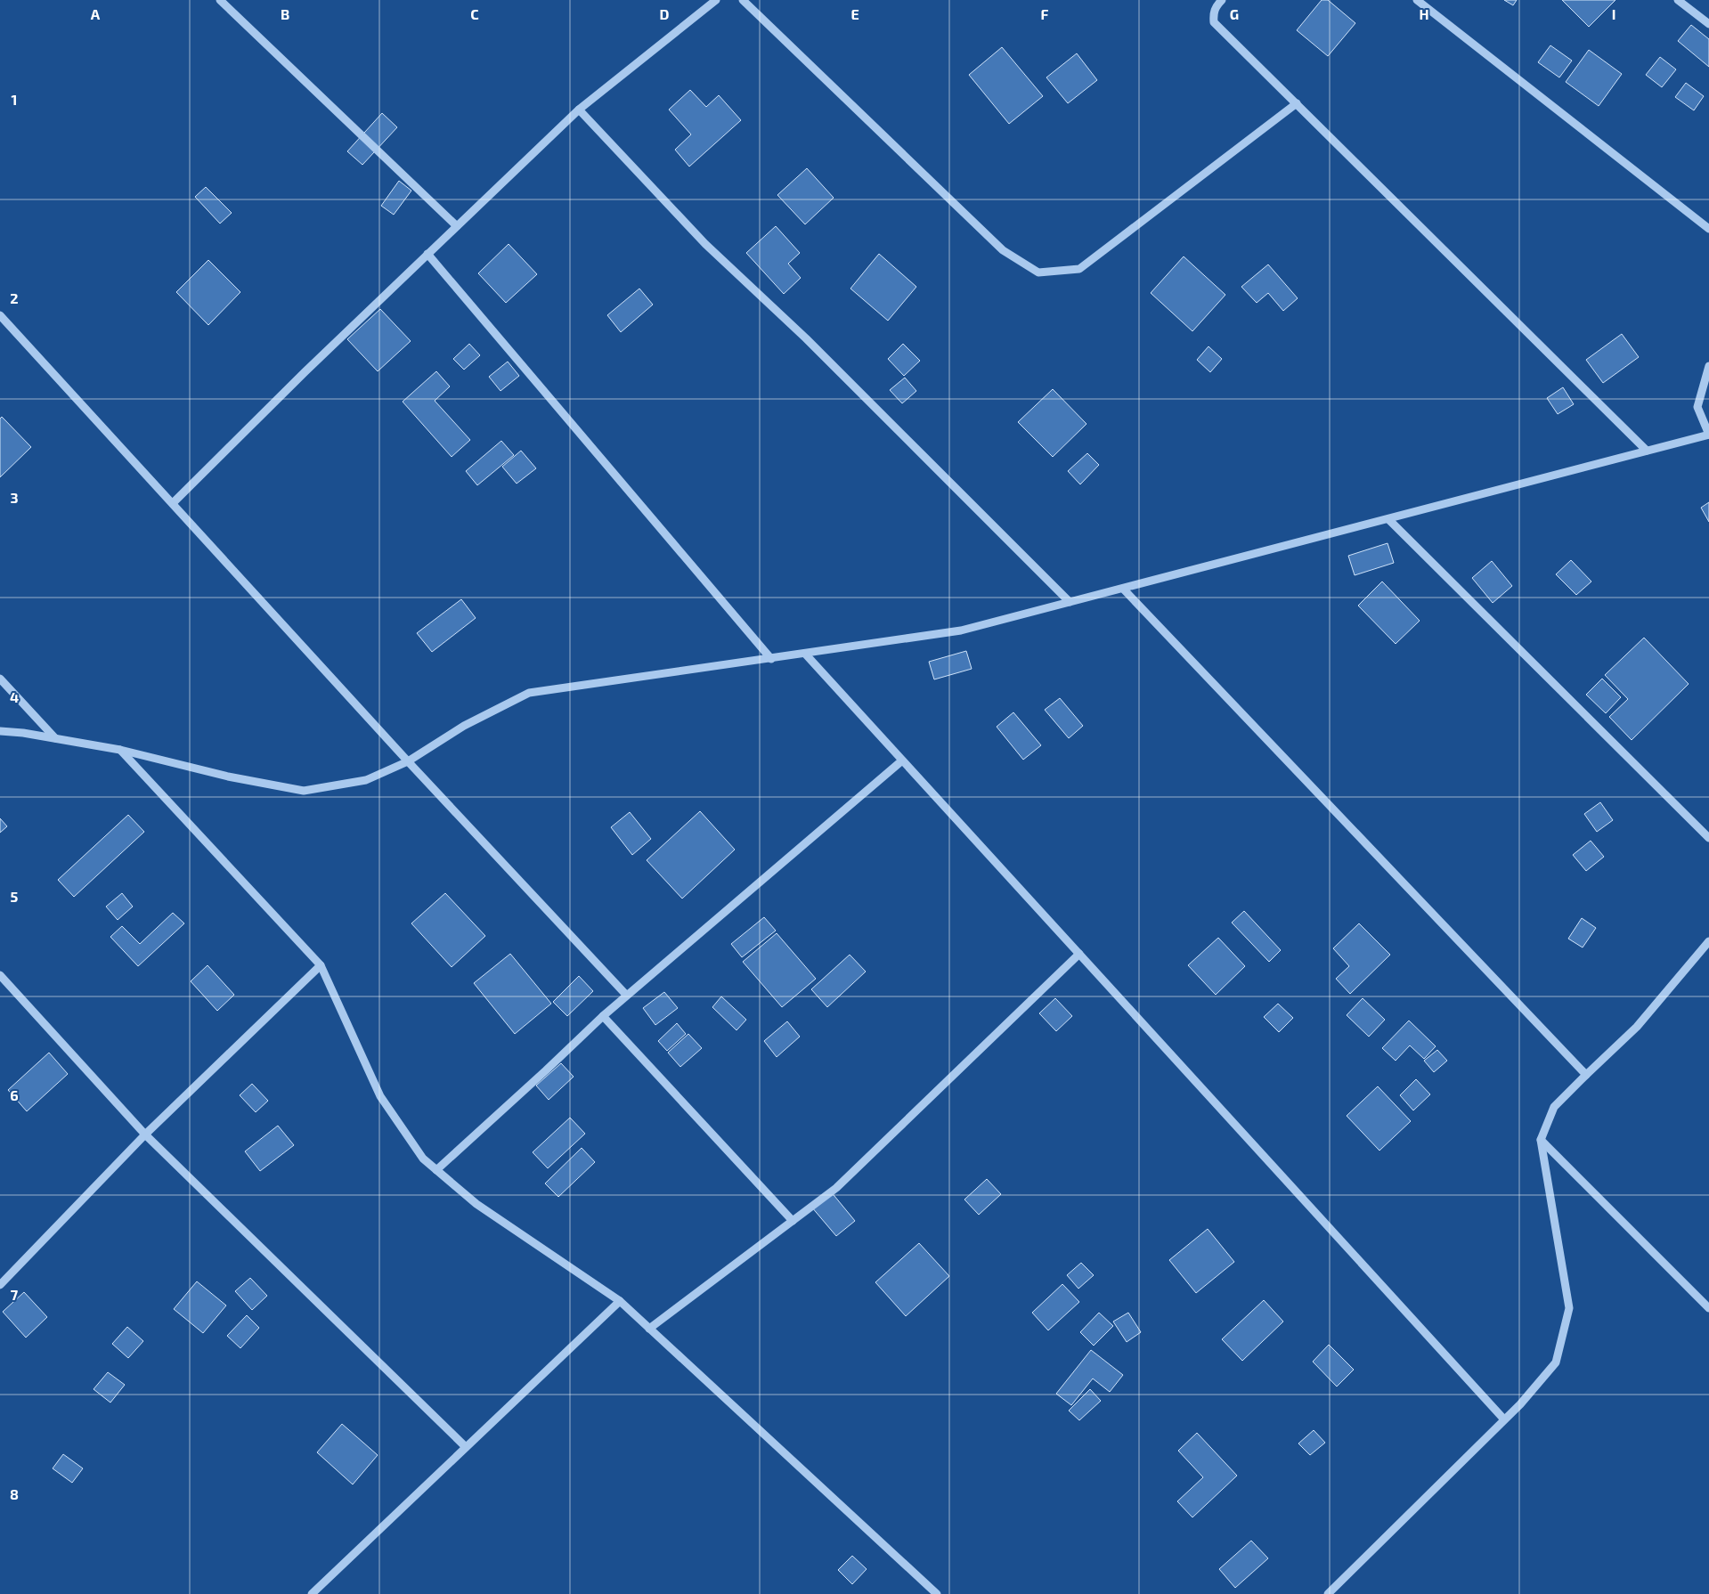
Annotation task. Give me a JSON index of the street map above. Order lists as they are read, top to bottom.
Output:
{
  "grid": {
    "columns": [
      "A",
      "B",
      "C",
      "D",
      "E",
      "F",
      "G",
      "H",
      "I"
    ],
    "rows": [
      "1",
      "2",
      "3",
      "4",
      "5",
      "6",
      "7",
      "8"
    ]
  }
}
